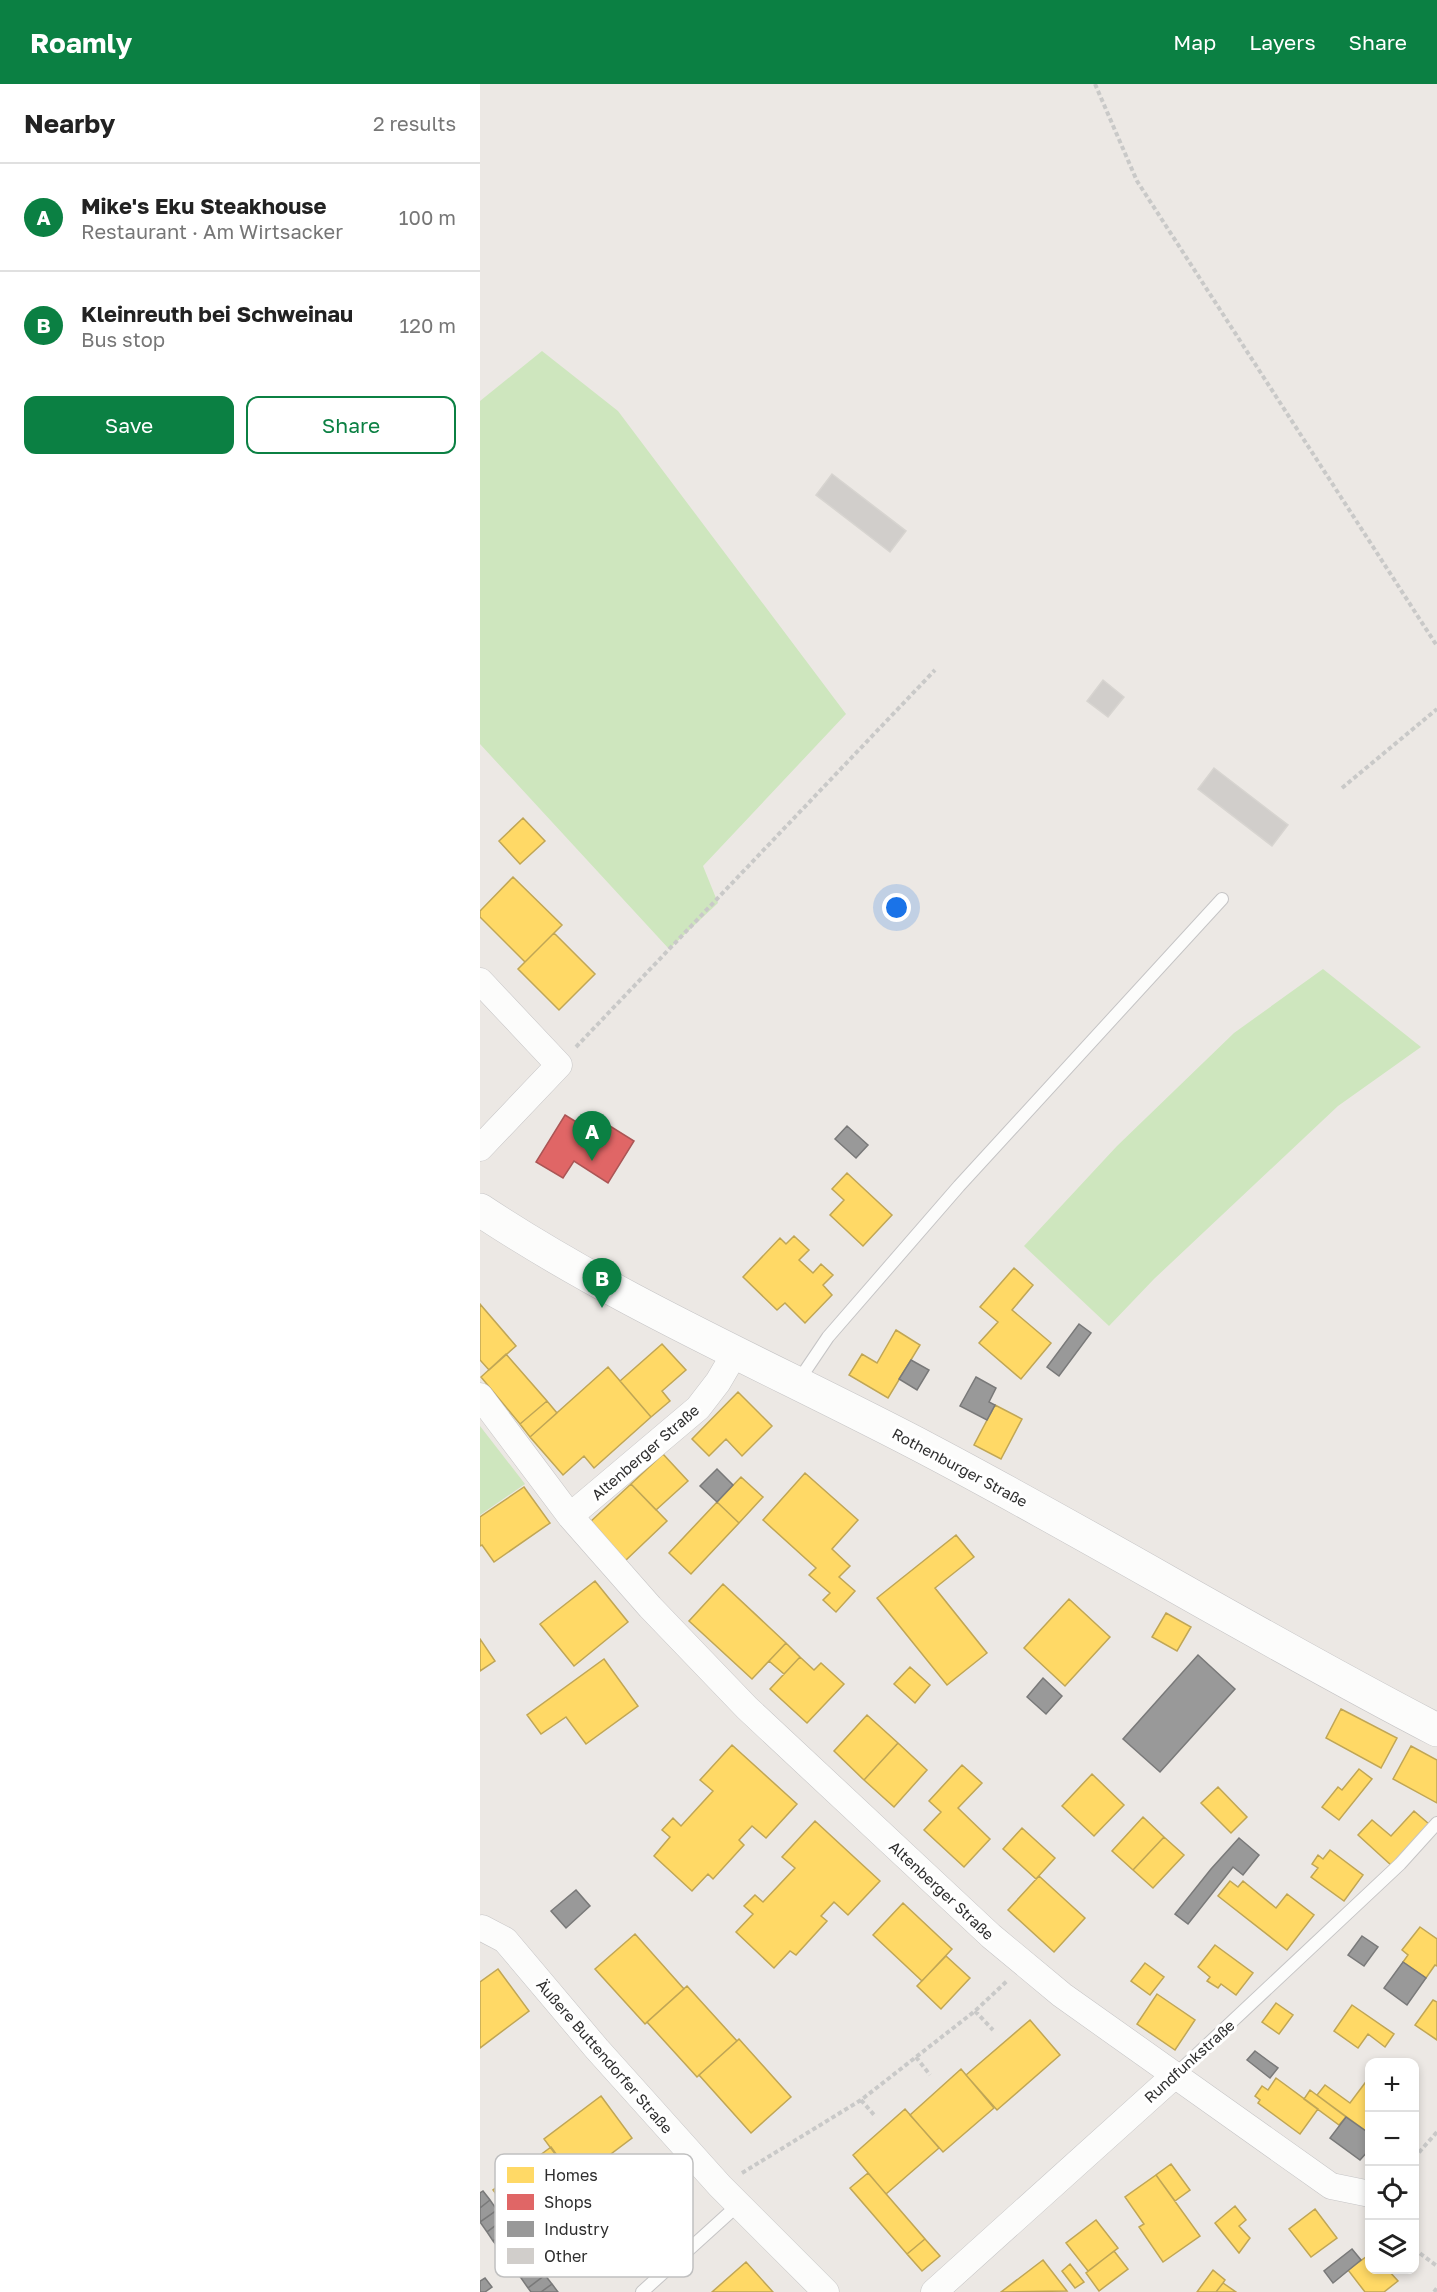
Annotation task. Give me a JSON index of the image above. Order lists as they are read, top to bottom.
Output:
{
  "streets": {
    "main road": ["Rothenburger Straße"],
    "street": ["Altenberger Straße", "Äußere Buttendorfer Straße", "Rundfunkstraße"]
  },
  "crossings": [
    ["Altenberger Straße", "Rothenburger Straße"],
    ["Altenberger Straße", "Rundfunkstraße"]
  ],
  "legend": [
    "Homes",
    "Shops",
    "Industry",
    "Other"
  ],
  "page": {
    "header": "Roamly",
    "nav": ["Map", "Layers", "Share"],
    "heading": ["Nearby", "2 results"],
    "list": [
      {
        "mark": "A",
        "name": "Mike's Eku Steakhouse",
        "note": "Restaurant · Am Wirtsacker",
        "value": "100 m"
      },
      {
        "mark": "B",
        "name": "Kleinreuth bei Schweinau",
        "note": "Bus stop",
        "value": "120 m"
      }
    ],
    "buttons": ["Save", "Share"],
    "pins": ["A", "B"],
    "map_buttons": ["+", "−"]
  }
}
